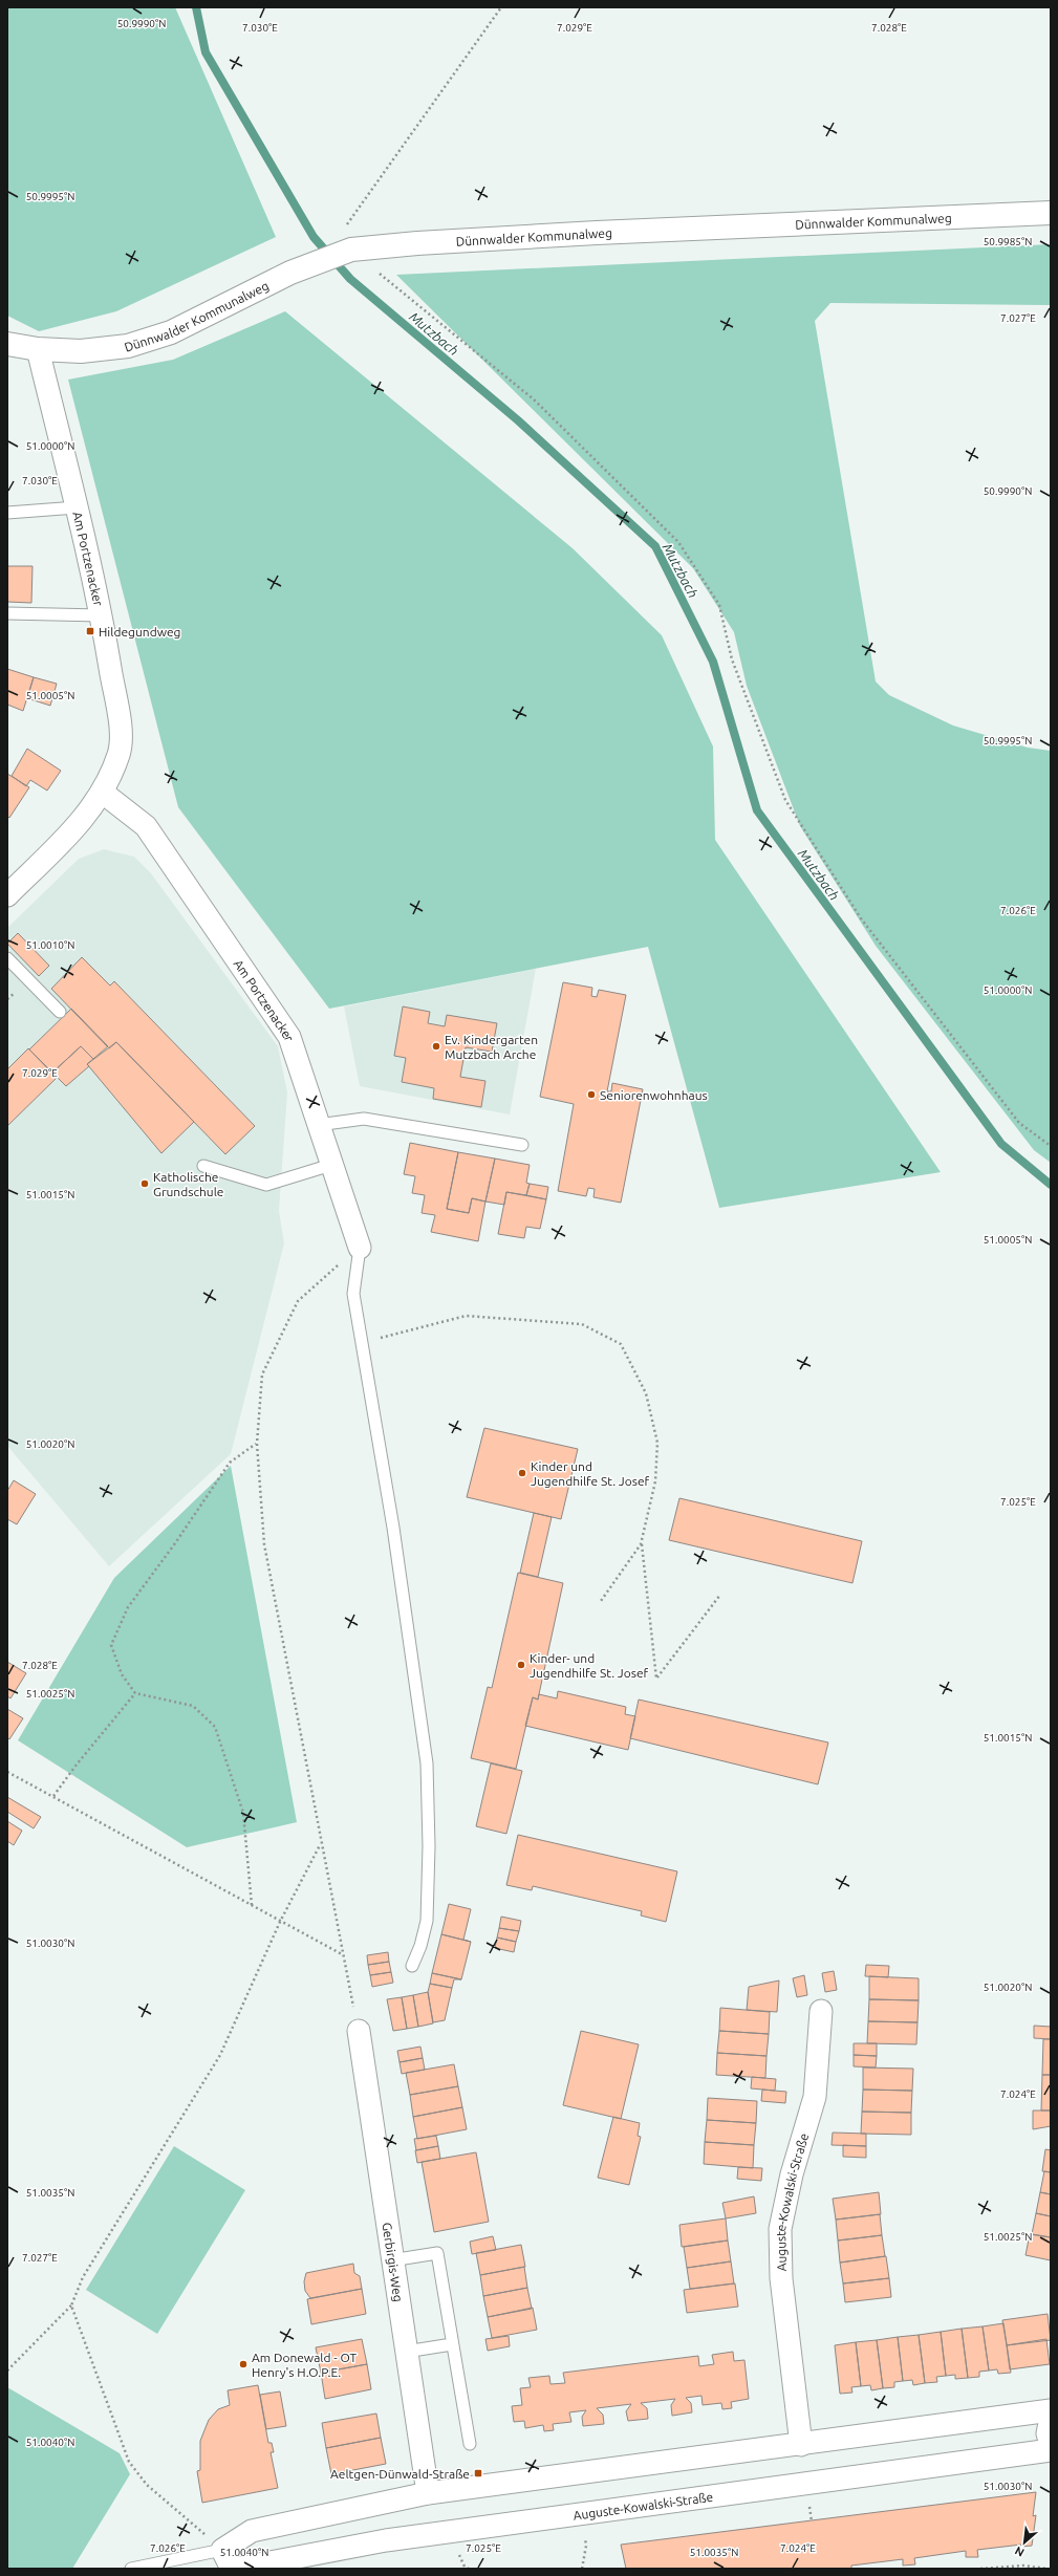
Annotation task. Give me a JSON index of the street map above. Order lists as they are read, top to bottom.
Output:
{
  "streets": {
    "main road": ["Dünnwalder Kommunalweg"],
    "street": ["Am Portzenacker", "Auguste-Kowalski-Straße", "Gerbirgis-Weg"]
  },
  "crossings": [
    ["Dünnwalder Kommunalweg", "Am Portzenacker"]
  ],
  "water": ["Mutzbach"],
  "places": {
    "transit": ["Hildegundweg", "Aeltgen-Dünwald-Straße"],
    "other": [
      "Ev. Kindergarten Mutzbach Arche",
      "Seniorenwohnhaus",
      "Katholische Grundschule",
      "Kinder und Jugendhilfe St. Josef",
      "Kinder- und Jugendhilfe St. Josef",
      "Am Donewald - OT Henry's H.O.P.E."
    ]
  },
  "north": "bottom left",
  "coordinates": [
    "50.9990°N",
    "7.030°E",
    "7.029°E",
    "7.028°E",
    "50.9995°N",
    "50.9985°N",
    "7.027°E",
    "51.0000°N",
    "51.0005°N",
    "7.026°E",
    "51.0010°N",
    "51.0015°N",
    "51.0020°N",
    "7.025°E",
    "51.0025°N",
    "51.0030°N",
    "7.024°E",
    "51.0035°N",
    "51.0040°N"
  ]
}
